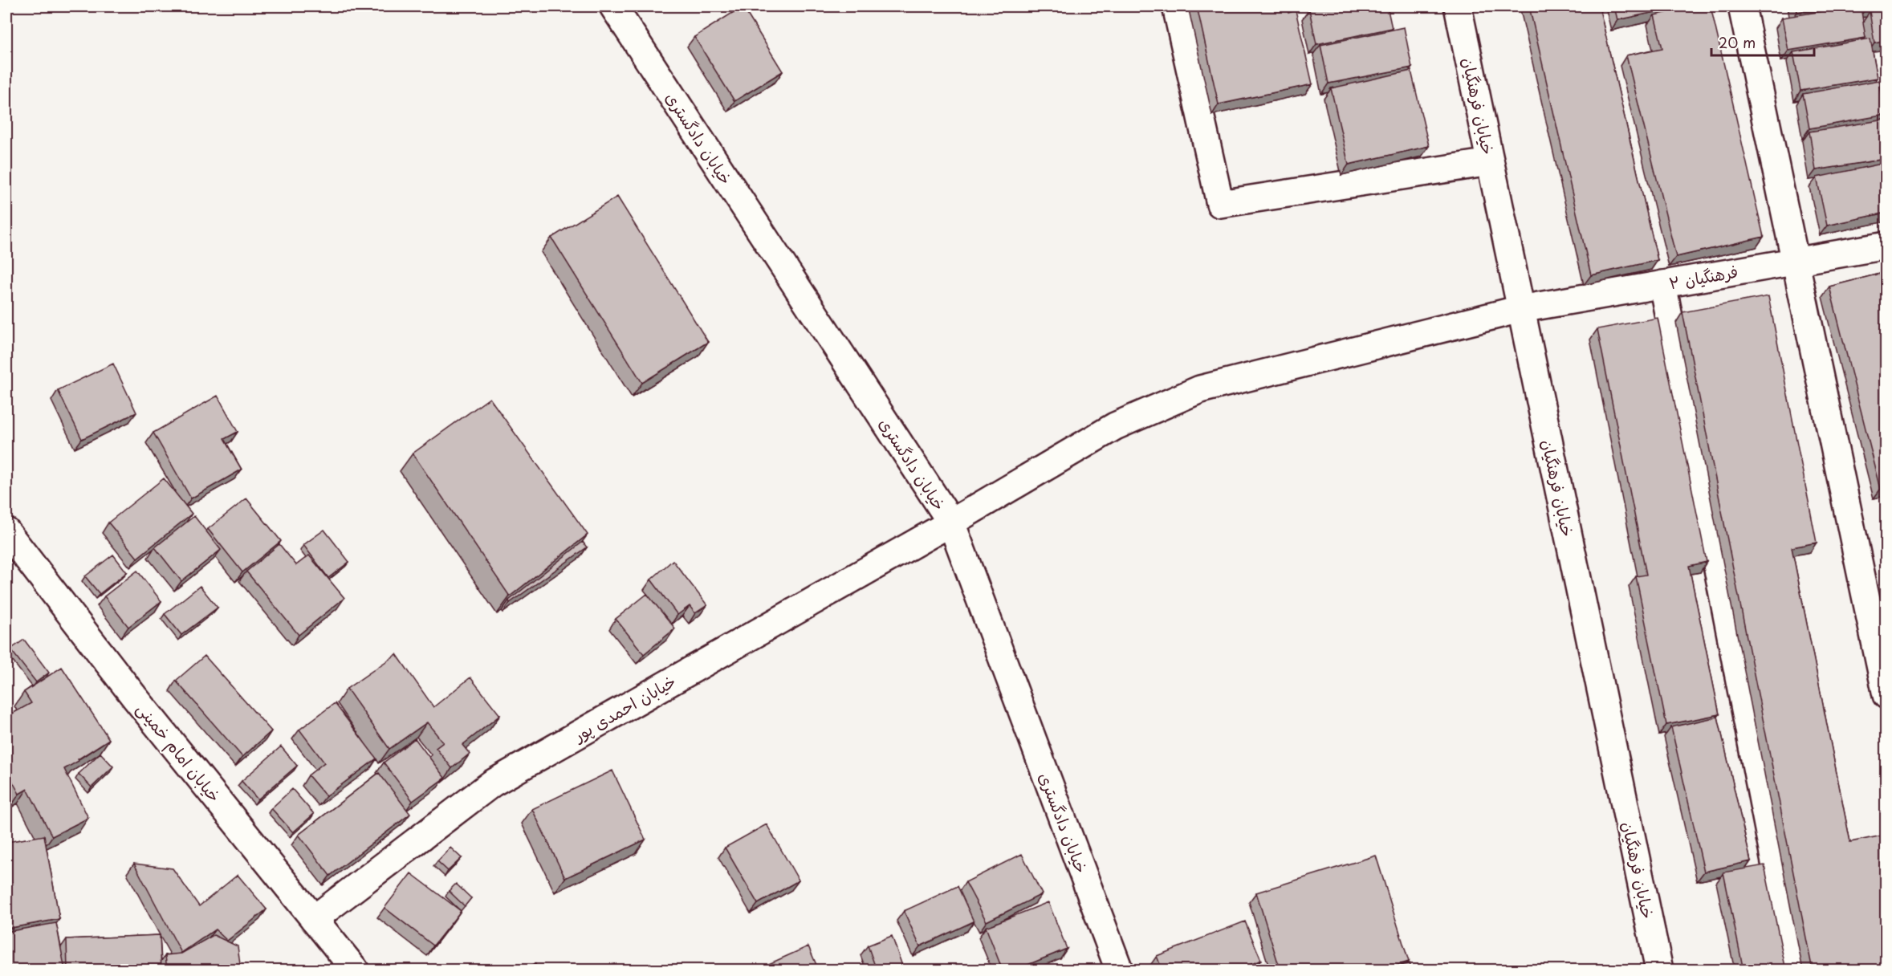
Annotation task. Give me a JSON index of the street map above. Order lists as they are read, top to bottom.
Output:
{
  "streets": {
    "street": [
      "خیابان فرهنگیان",
      "خیابان دادگستری",
      "فرهنگیان ۲",
      "خیابان احمدی پور",
      "خیابان امام خمینی"
    ]
  },
  "crossings": [
    ["خیابان فرهنگیان", "فرهنگیان ۲"],
    ["خیابان دادگستری", "فرهنگیان ۲"],
    ["خیابان دادگستری", "خیابان احمدی پور"],
    ["فرهنگیان ۲", "خیابان احمدی پور"],
    ["خیابان احمدی پور", "خیابان امام خمینی"]
  ],
  "scale_bar": "20 m"
}
